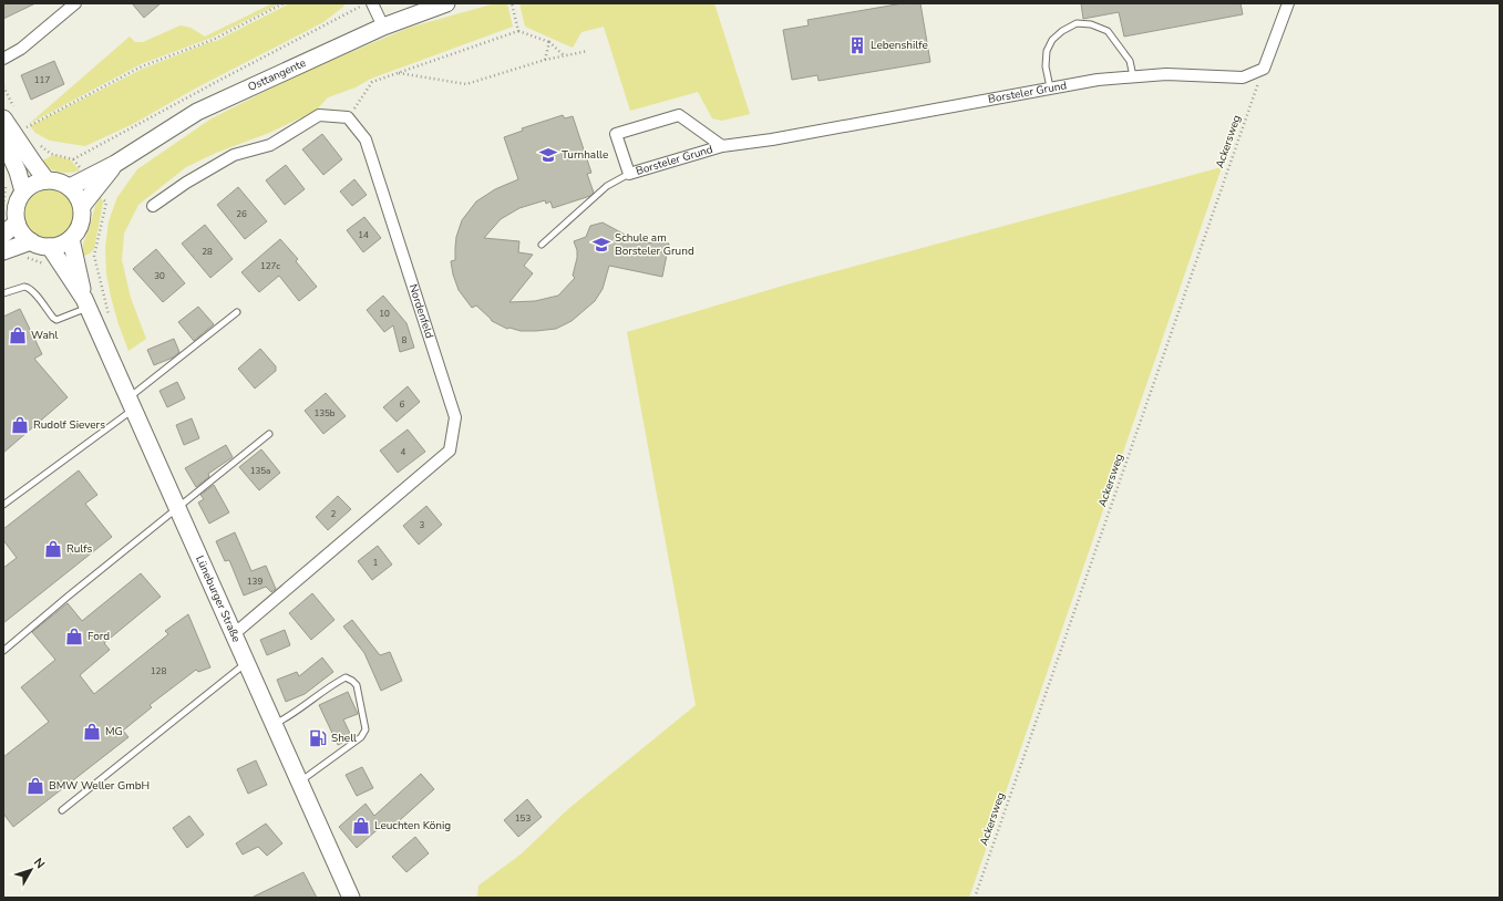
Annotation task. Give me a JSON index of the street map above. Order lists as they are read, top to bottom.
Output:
{
  "streets": {
    "main road": ["Osttangente", "Lüneburger Straße"],
    "street": ["Borsteler Grund", "Nordenfeld"],
    "path": ["Ackersweg"]
  },
  "crossings": [
    ["Osttangente", "Lüneburger Straße"],
    ["Borsteler Grund", "Ackersweg"],
    ["Nordenfeld", "Lüneburger Straße"]
  ],
  "places": {
    "building": ["Lebenshilfe"],
    "school or university": ["Turnhalle", "Schule am Borsteler Grund"],
    "shop": [
      "Wahl",
      "Rudolf Sievers",
      "Rulfs",
      "Ford",
      "MG",
      "BMW Weller GmbH",
      "Leuchten König"
    ],
    "fuel station": ["Shell"]
  },
  "house_numbers": [
    "117",
    "26",
    "14",
    "28",
    "127c",
    "30",
    "10",
    "8",
    "6",
    "135b",
    "4",
    "135a",
    "2",
    "3",
    "1",
    "139",
    "128",
    "153"
  ],
  "north": "top right"
}
